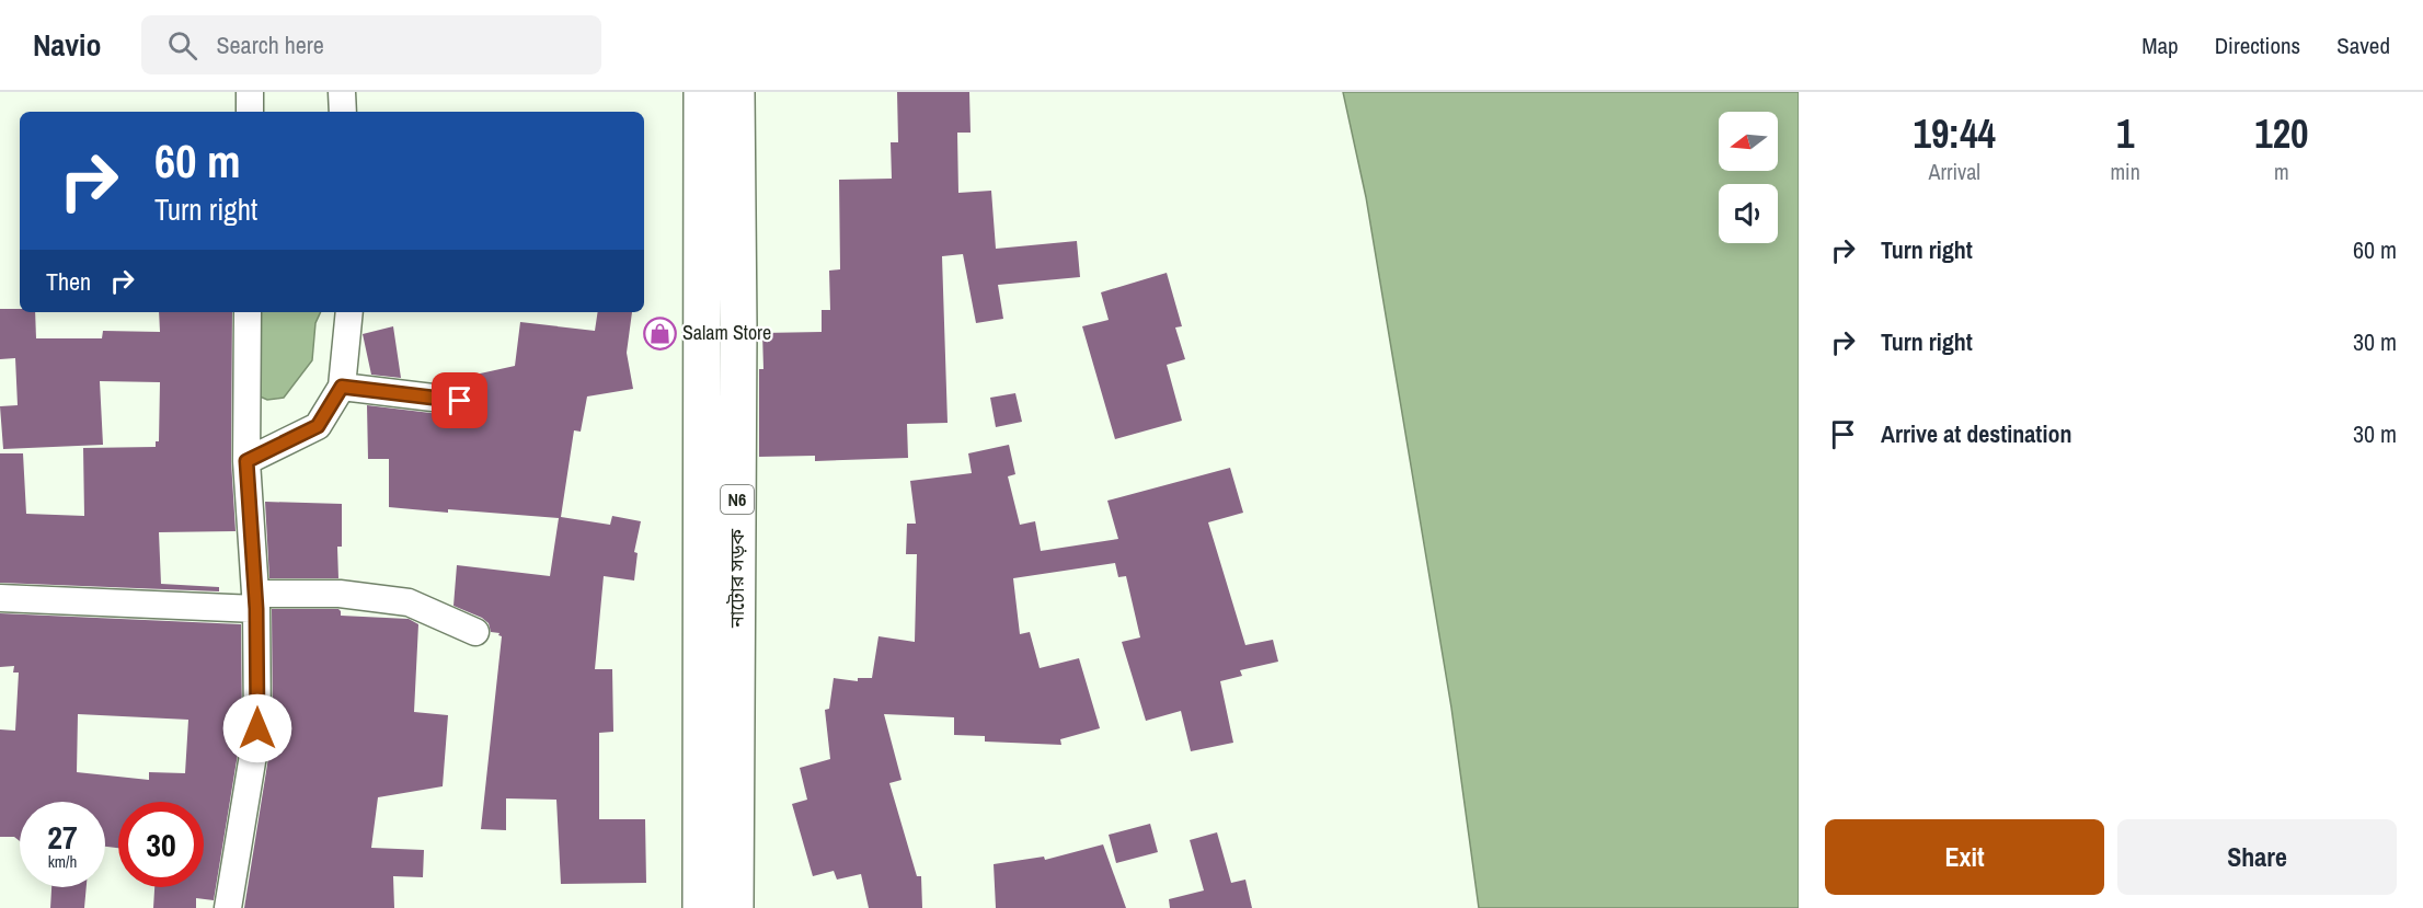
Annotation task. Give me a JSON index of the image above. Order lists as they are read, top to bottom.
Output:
{
  "streets": {
    "highway": ["N6", "নাটোর সড়ক"]
  },
  "places": {
    "shop": ["Salam Store"]
  },
  "north": "left",
  "page": {
    "header": "Navio",
    "search": "Search here",
    "nav": ["Map", "Directions", "Saved"],
    "eta": [
      "19:44",
      "Arrival",
      "1",
      "min",
      "120",
      "m"
    ],
    "turn": ["60 m", "Turn right"],
    "list": [
      {
        "name": "Turn right",
        "value": "60 m"
      },
      {
        "name": "Turn right",
        "value": "30 m"
      },
      {
        "name": "Arrive at destination",
        "value": "30 m"
      }
    ],
    "then": "Then",
    "speed": "27 km/h",
    "limit": "30",
    "buttons": ["Exit", "Share"]
  }
}
